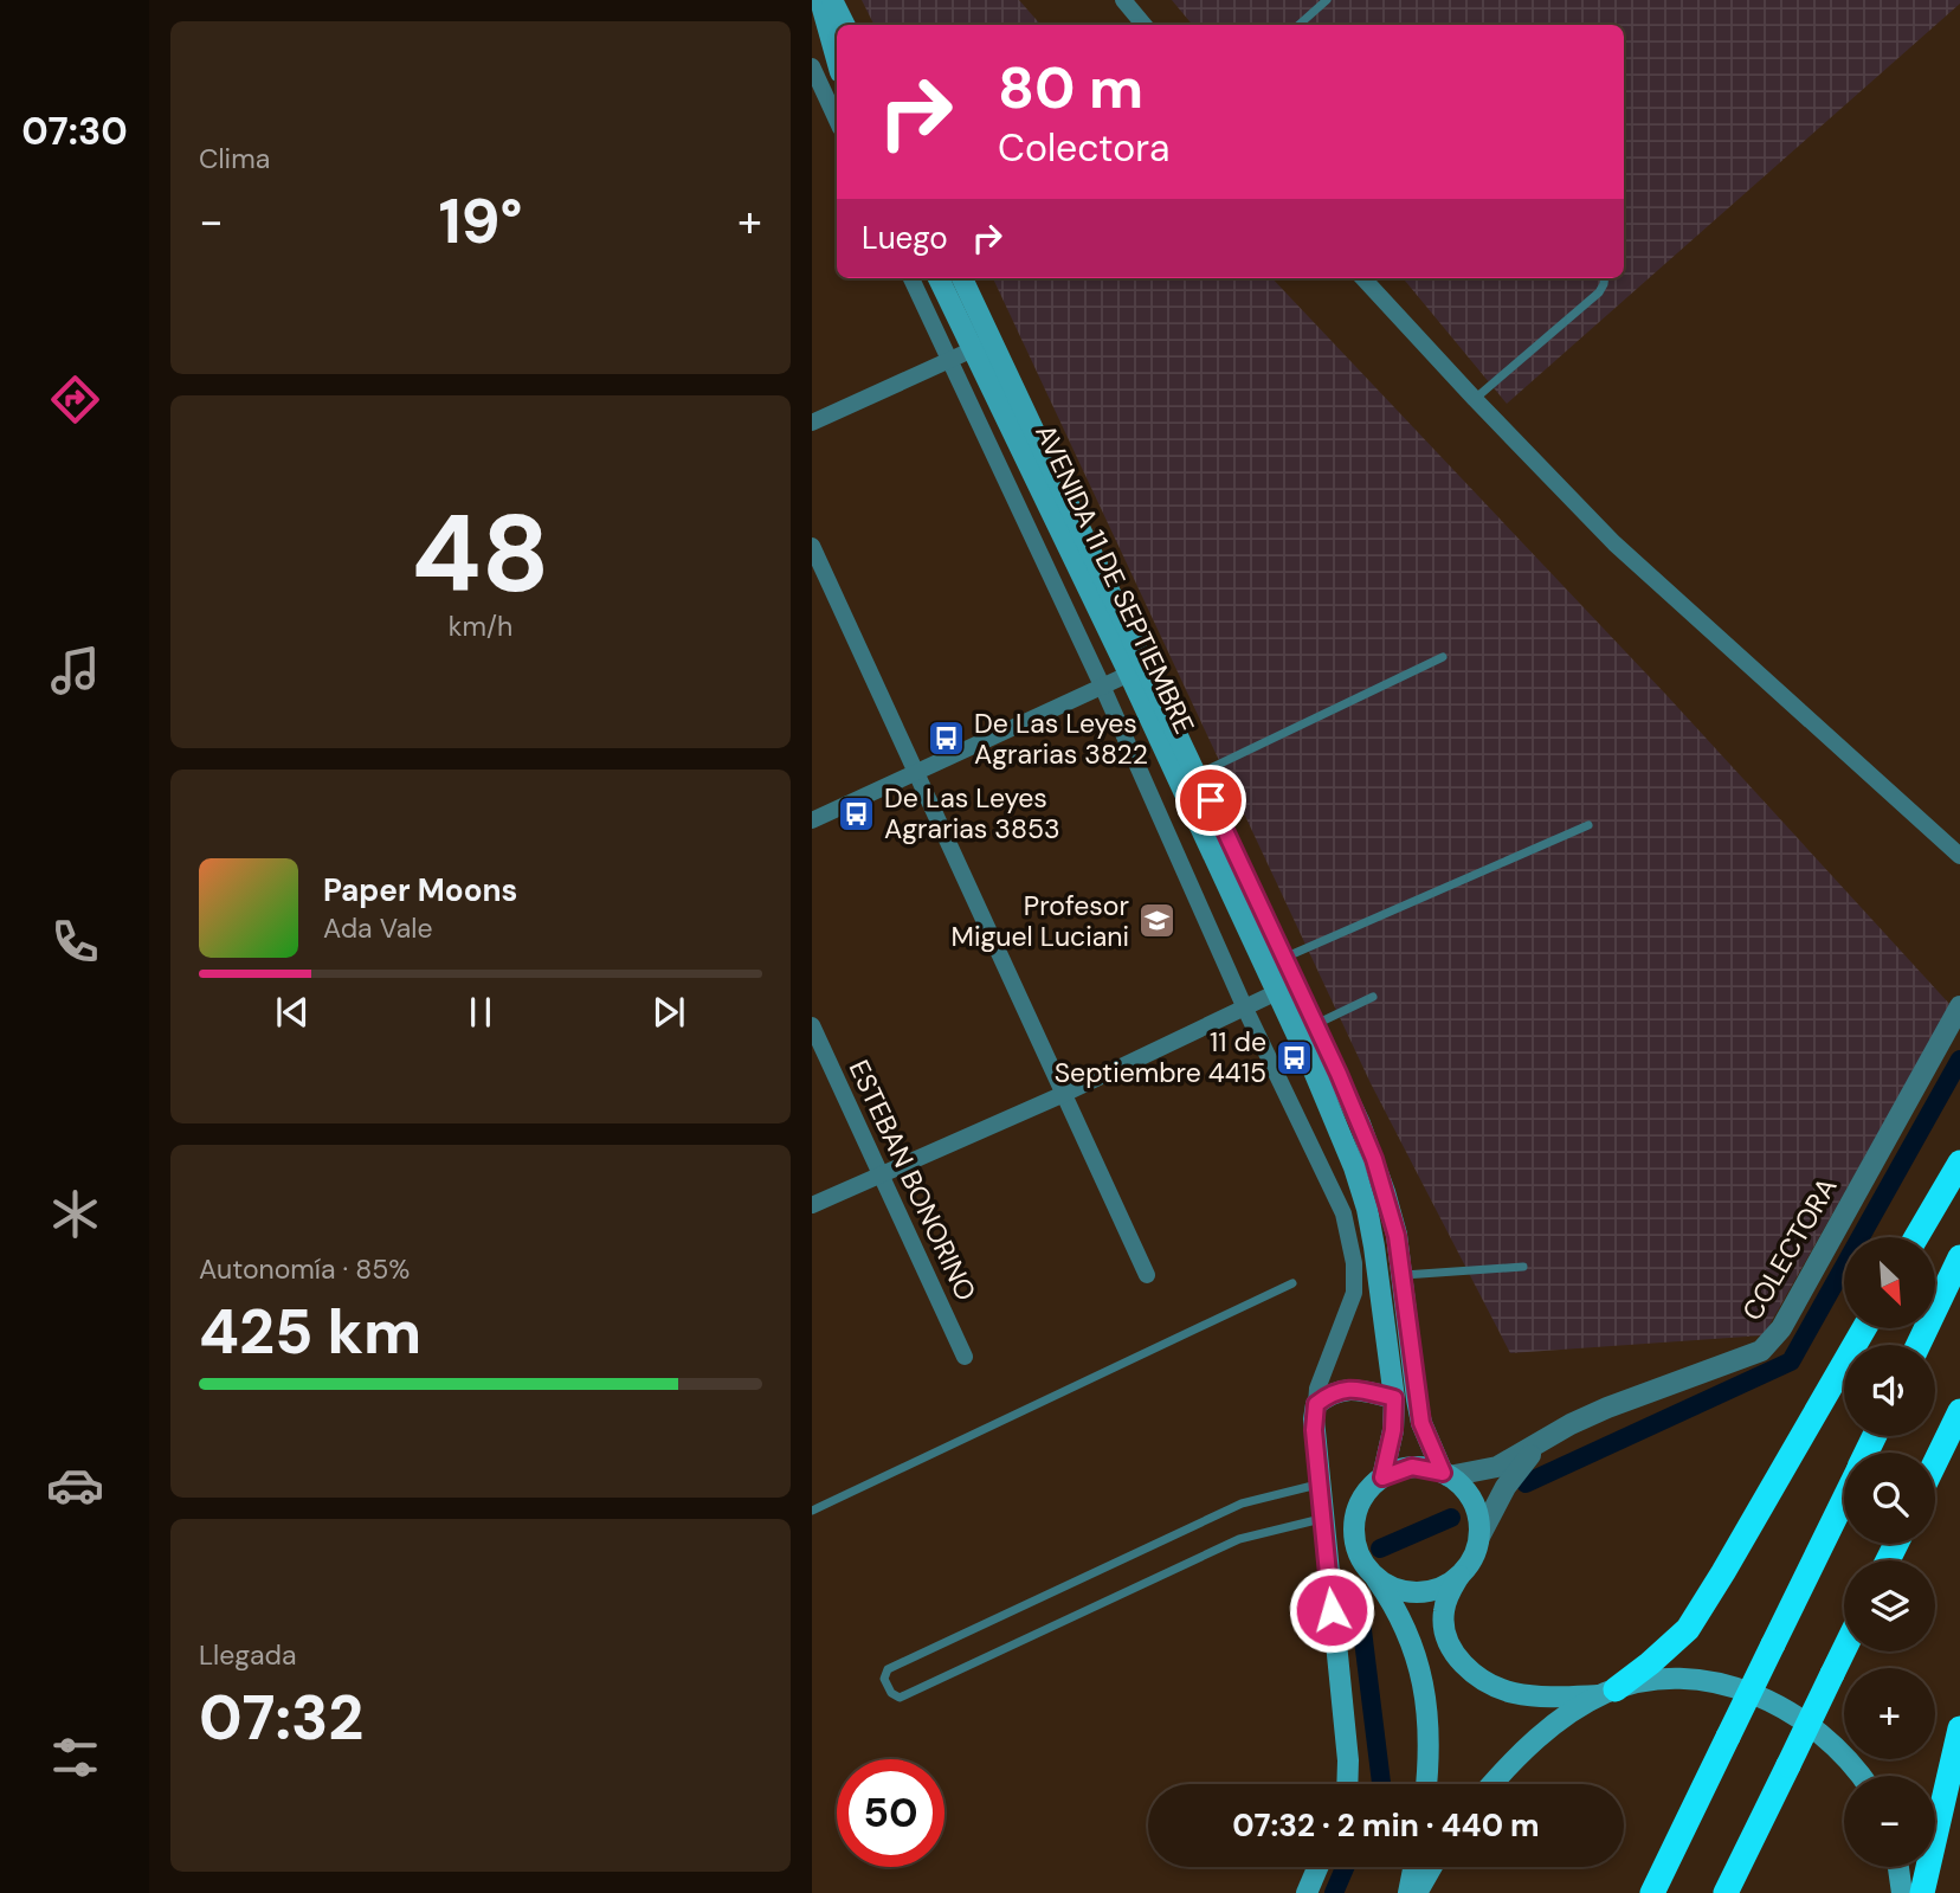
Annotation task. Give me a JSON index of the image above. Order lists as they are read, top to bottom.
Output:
{
  "streets": {
    "main road": ["AVENIDA 11 DE SEPTIEMBRE"],
    "street": ["ESTEBAN BONORINO", "COLECTORA"]
  },
  "crossings": [
    ["AVENIDA 11 DE SEPTIEMBRE", "COLECTORA"]
  ],
  "places": {
    "bus stop": ["De Las Leyes Agrarias 3822", "De Las Leyes Agrarias 3853", "11 de Septiembre 4415"],
    "school or university": ["Profesor Miguel Luciani"]
  },
  "north": "bottom right",
  "page": {
    "tabs": "07:30",
    "tile": [
      "Clima",
      ["48", "km/h"],
      ["Autonomía · 85%", "425 km"],
      ["Llegada", "07:32"]
    ],
    "turn": ["80 m", "Colectora"],
    "heat": ["−", "19°", "+"],
    "then": "Luego",
    "song": ["Paper Moons", "Ada Vale"],
    "map_buttons": ["+", "−"],
    "limit": "50",
    "trip": "07:32 · 2 min · 440 m"
  }
}
